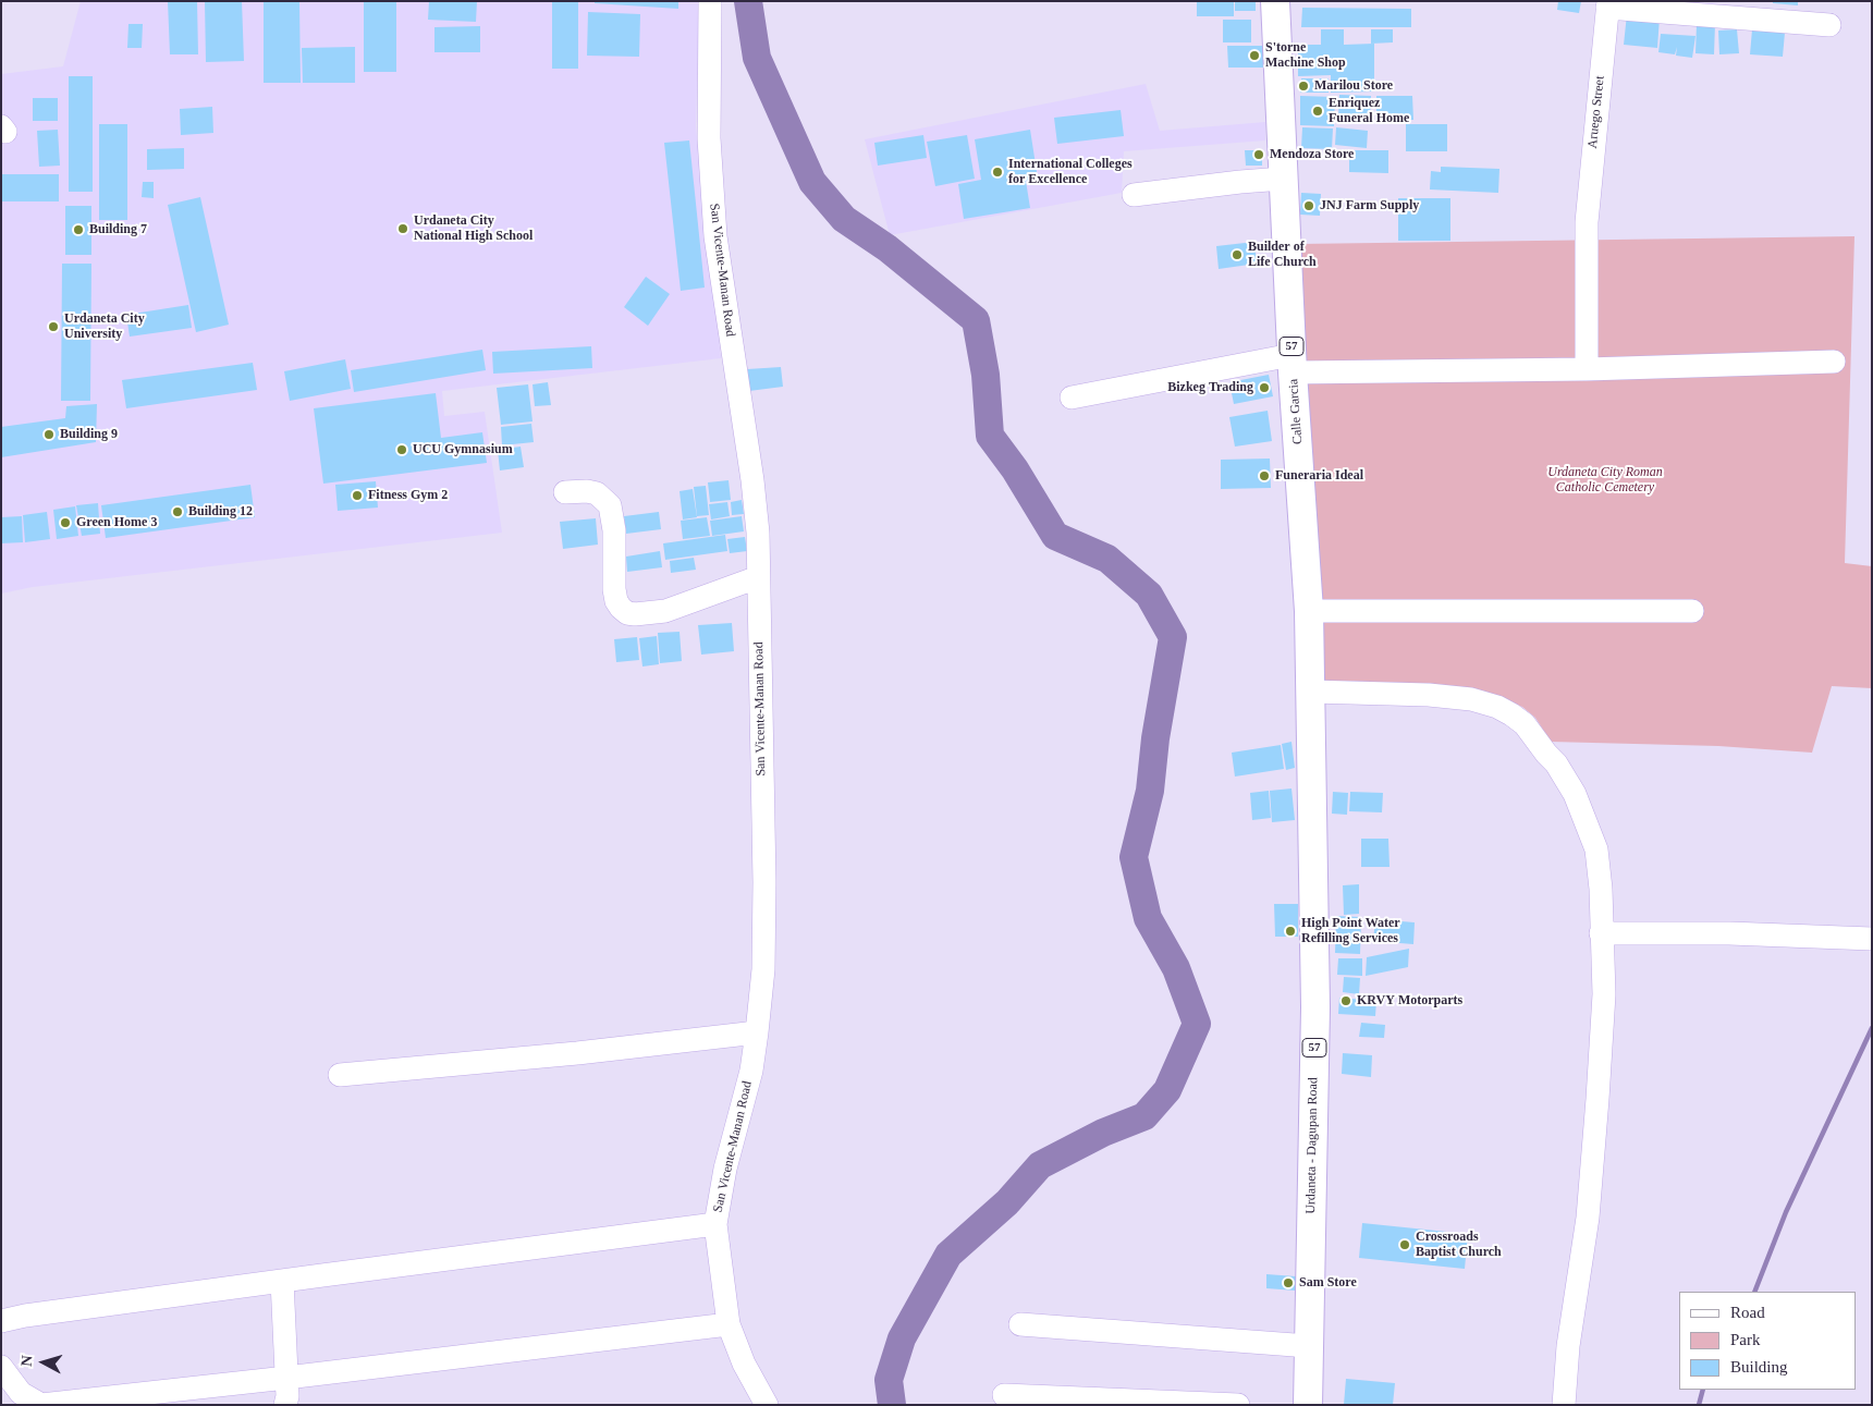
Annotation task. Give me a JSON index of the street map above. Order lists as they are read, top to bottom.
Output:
{
  "streets": {
    "main road": ["57", "Calle Garcia", "Urdaneta - Dagupan Road"],
    "street": ["Aruego Street", "San Vicente-Manan Road"]
  },
  "crossings": [
    ["Calle Garcia", "Urdaneta - Dagupan Road"]
  ],
  "parks": ["Urdaneta City Roman Catholic Cemetery"],
  "places": [
    "S'torne Machine Shop",
    "Marilou Store",
    "Enriquez Funeral Home",
    "Mendoza Store",
    "International Colleges for Excellence",
    "JNJ Farm Supply",
    "Urdaneta City National High School",
    "Building 7",
    "Builder of Life Church",
    "Urdaneta City University",
    "Bizkeg Trading",
    "Building 9",
    "UCU Gymnasium",
    "Funeraria Ideal",
    "Fitness Gym 2",
    "Building 12",
    "Green Home 3",
    "High Point Water Refilling Services",
    "KRVY Motorparts",
    "Crossroads Baptist Church",
    "Sam Store"
  ],
  "legend": ["Road", "Park", "Building"],
  "north": "left"
}
